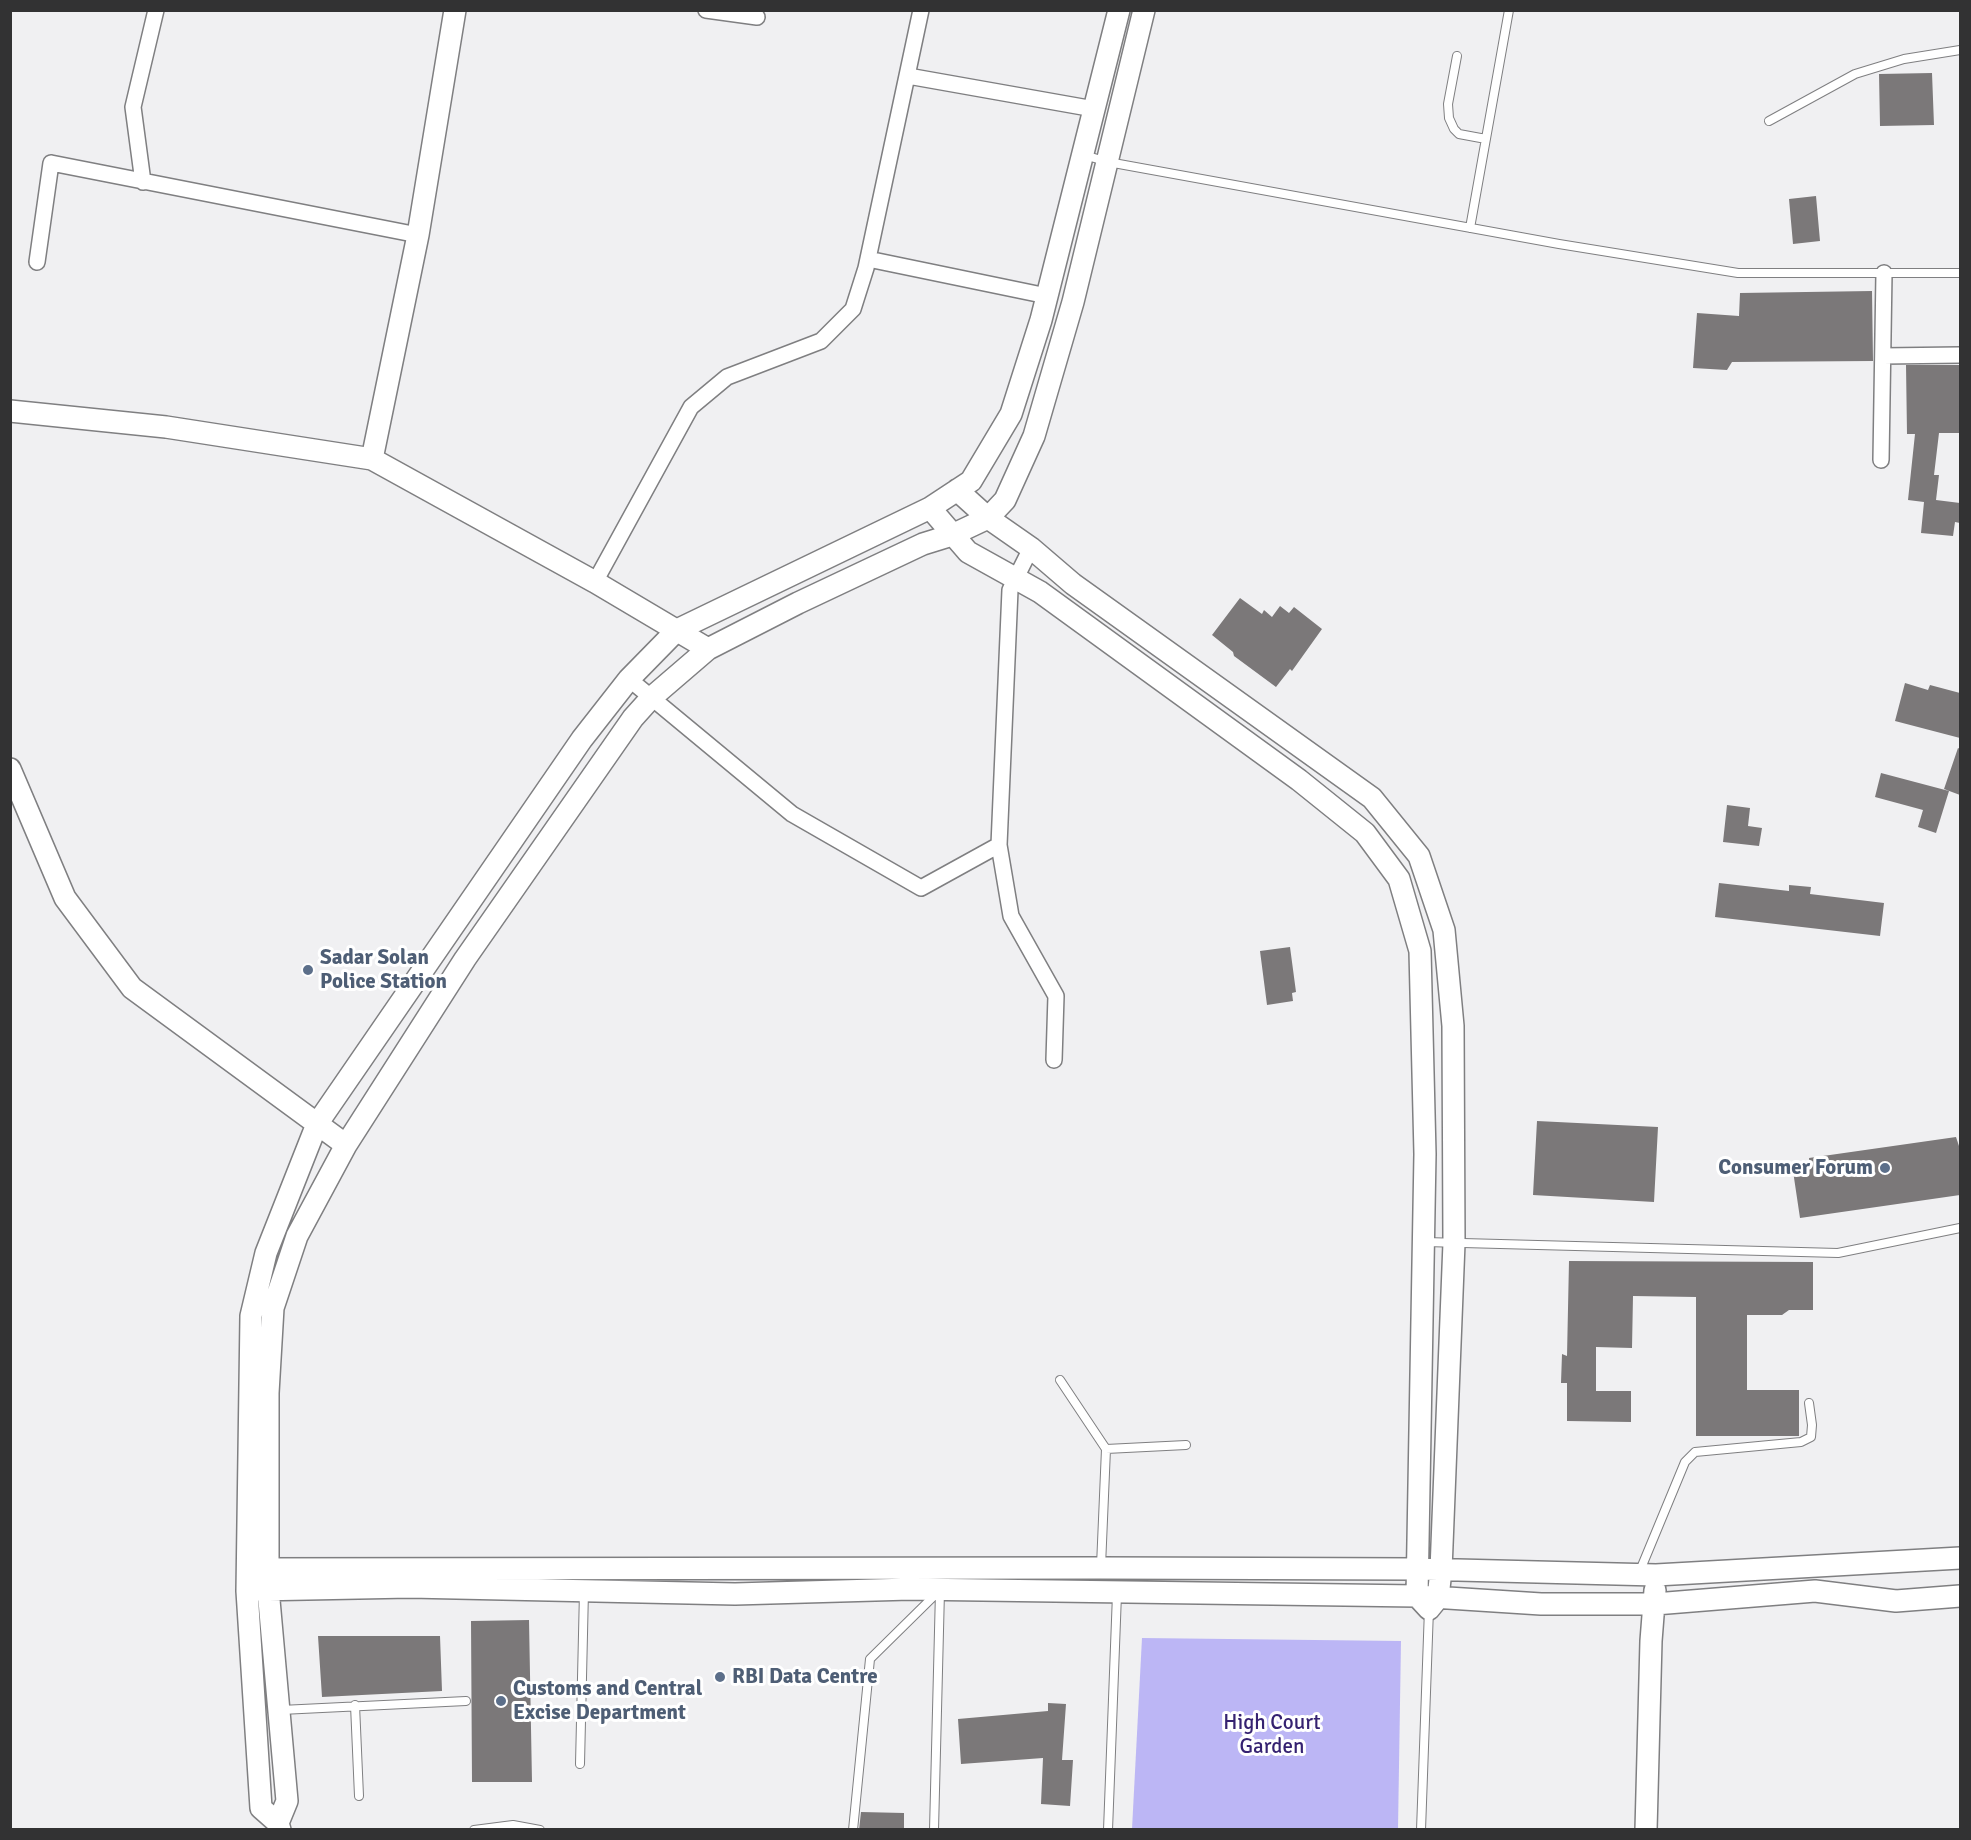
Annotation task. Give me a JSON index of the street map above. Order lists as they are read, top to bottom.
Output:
{
  "parks": ["High Court Garden"],
  "places": [
    "Sadar Solan Police Station",
    "Consumer Forum",
    "RBI Data Centre",
    "Customs and Central Excise Department"
  ]
}
